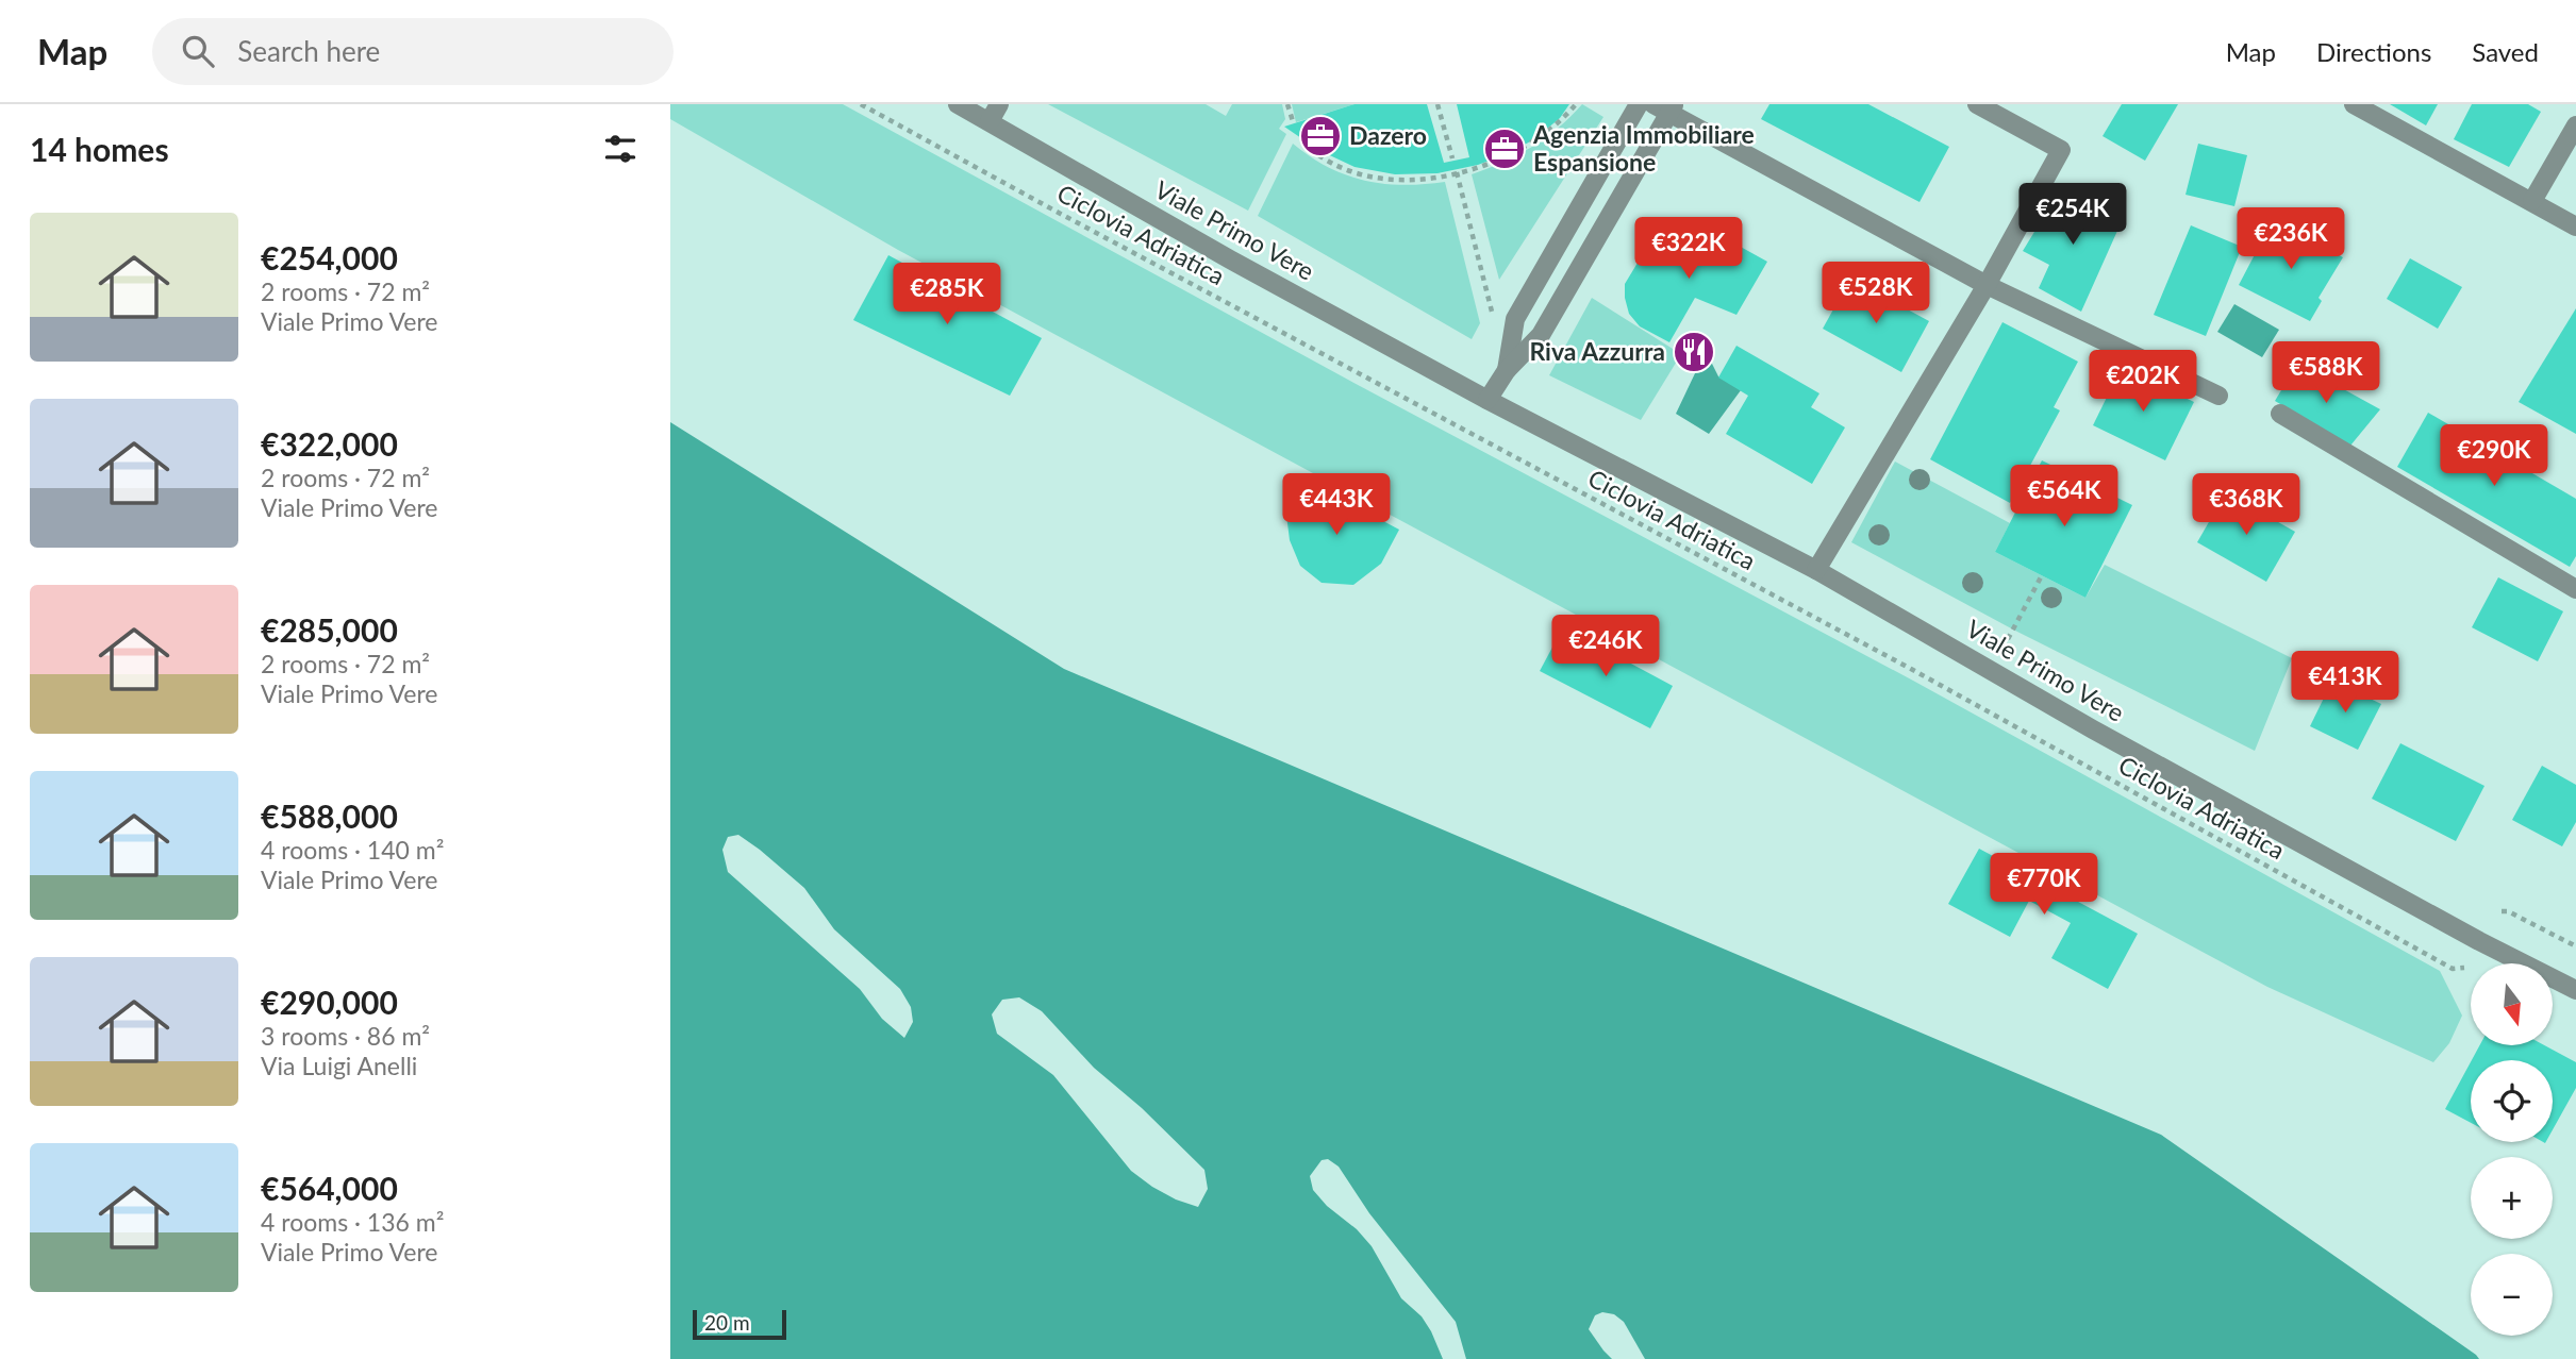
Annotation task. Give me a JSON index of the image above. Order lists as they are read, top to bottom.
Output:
{
  "streets": {
    "street": ["Viale Primo Vere"],
    "path": ["Ciclovia Adriatica"]
  },
  "places": {
    "office": ["Dazero", "Agenzia Immobiliare Espansione"],
    "restaurant": ["Riva Azzurra"]
  },
  "scale_bar": "20 m",
  "north": "bottom",
  "page": {
    "header": "Map",
    "search": "Search here",
    "nav": ["Map", "Directions", "Saved"],
    "heading": "14 homes",
    "price": [
      "€254K",
      "€236K",
      "€322K",
      "€528K",
      "€285K",
      "€588K",
      "€202K",
      "€290K",
      "€564K",
      "€443K",
      "€368K",
      "€246K",
      "€413K",
      "€770K"
    ],
    "list": [
      {
        "name": "€254,000",
        "note": "2 rooms · 72 m² · Viale Primo Vere"
      },
      {
        "name": "€322,000",
        "note": "2 rooms · 72 m² · Viale Primo Vere"
      },
      {
        "name": "€285,000",
        "note": "2 rooms · 72 m² · Viale Primo Vere"
      },
      {
        "name": "€588,000",
        "note": "4 rooms · 140 m² · Viale Primo Vere"
      },
      {
        "name": "€290,000",
        "note": "3 rooms · 86 m² · Via Luigi Anelli"
      },
      {
        "name": "€564,000",
        "note": "4 rooms · 136 m² · Viale Primo Vere"
      }
    ],
    "map_buttons": ["+", "−"],
    "scale": "20 m"
  }
}
